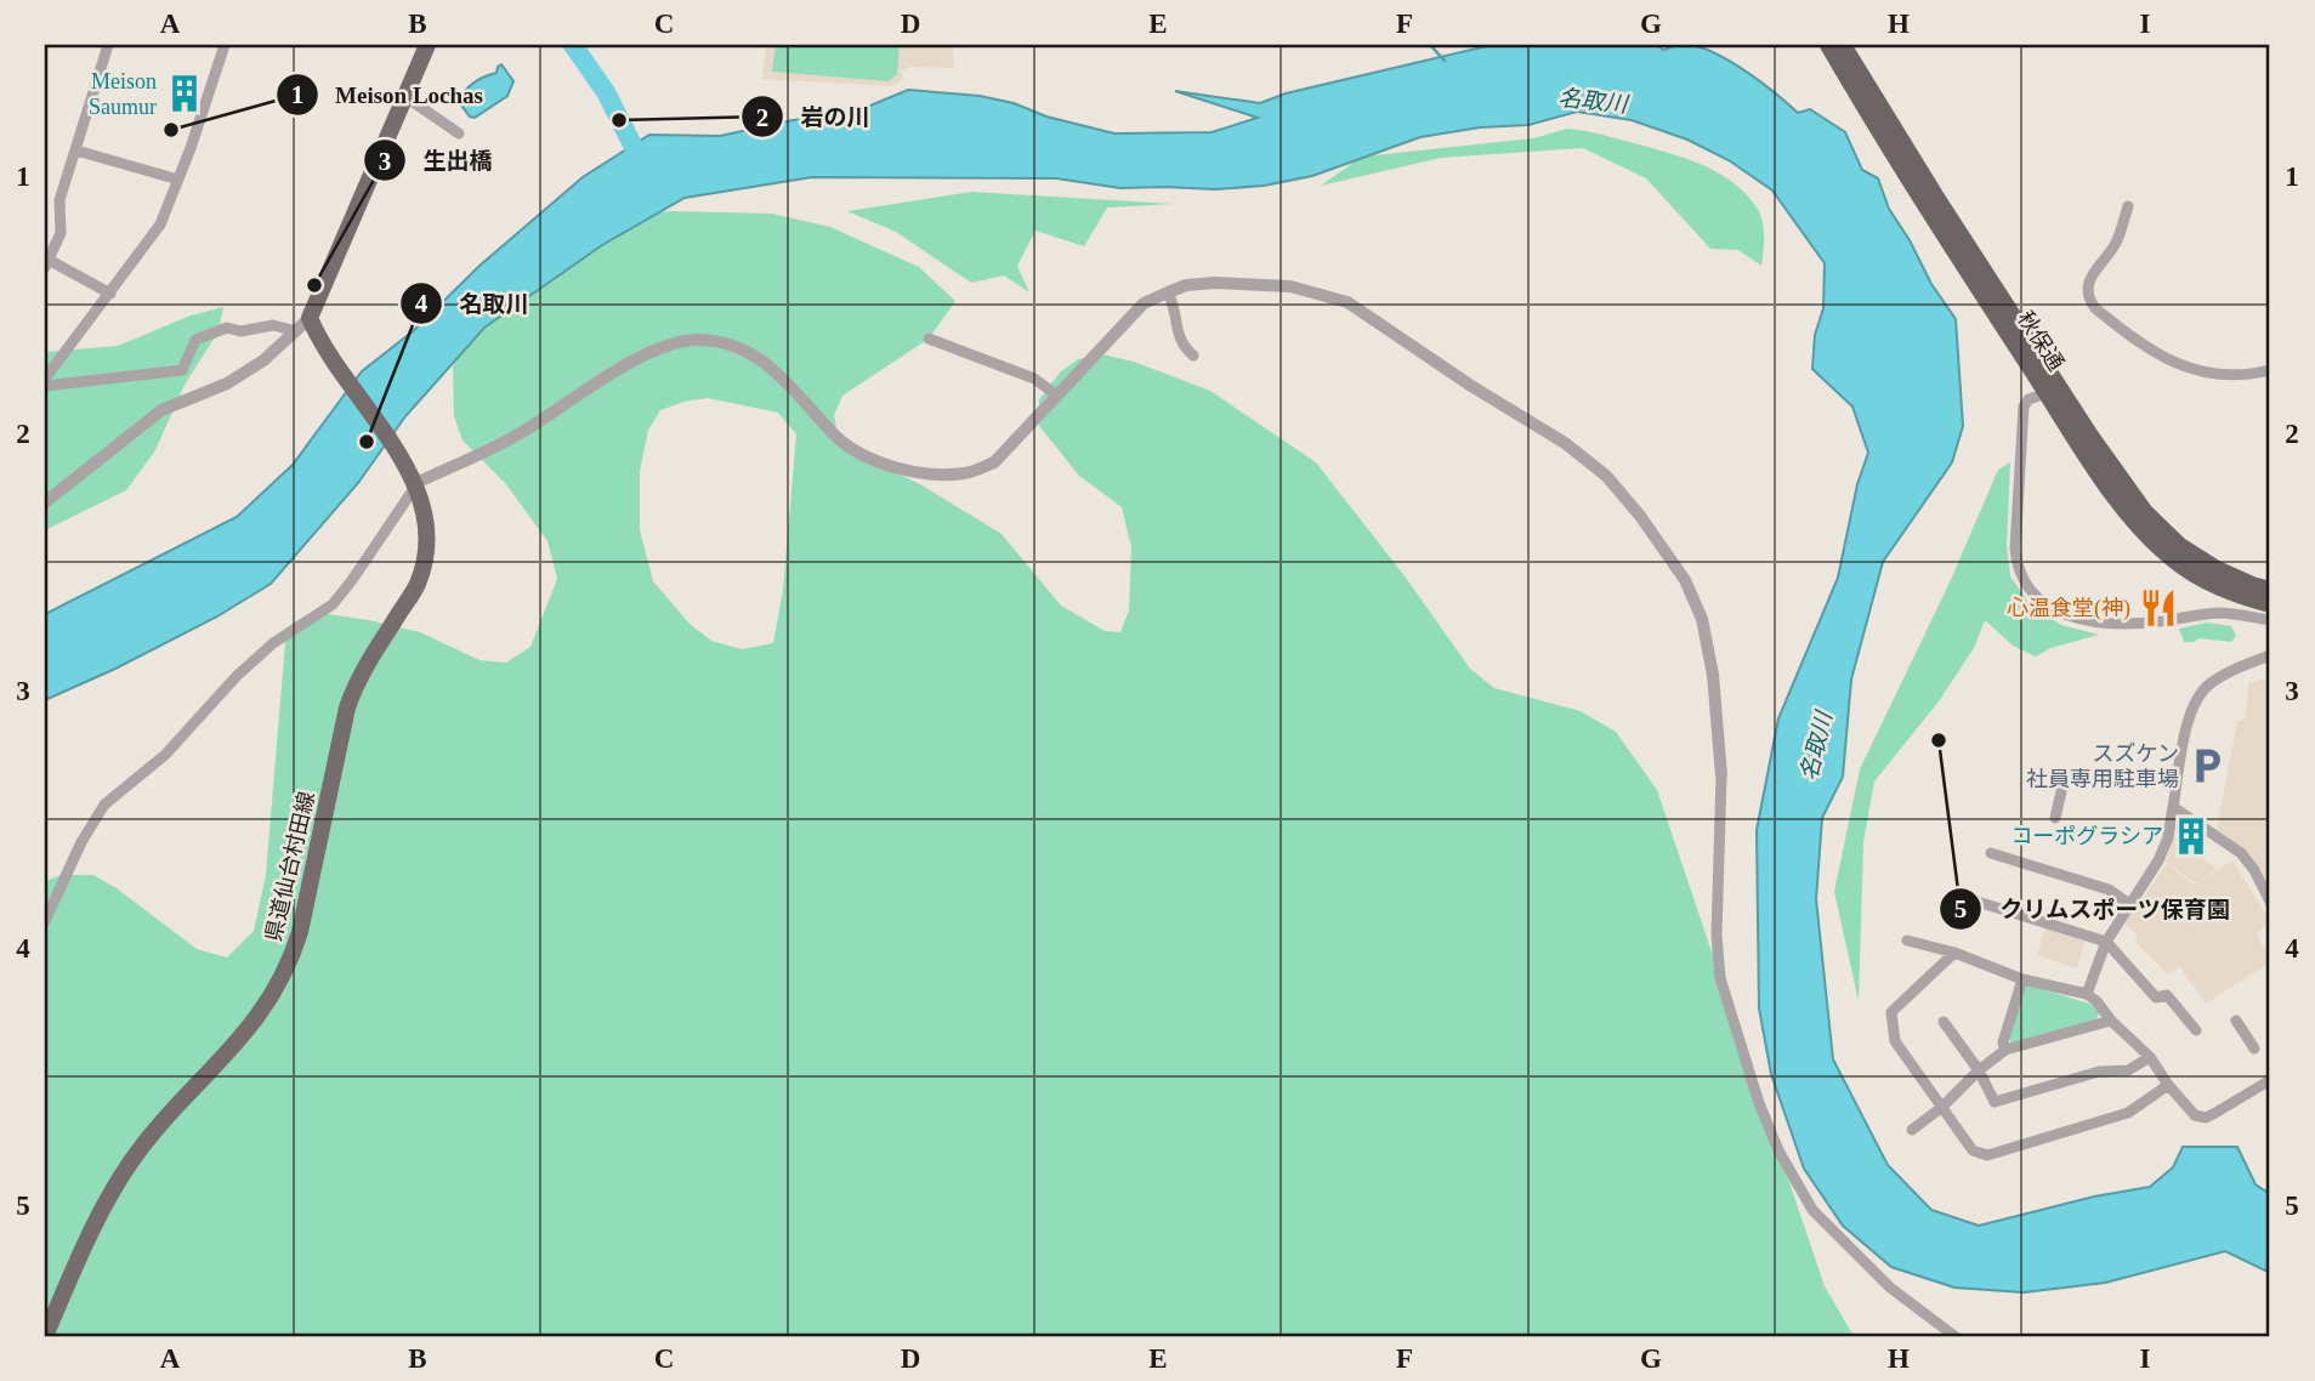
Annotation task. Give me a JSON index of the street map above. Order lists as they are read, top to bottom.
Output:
{
  "streets": {
    "highway": ["秋保通"],
    "main road": ["県道仙台村田線"]
  },
  "water": ["名取川"],
  "places": {
    "building": ["Meison Saumur", "コーポグラシア"],
    "other": [
      "岩の川",
      "Meison Lochas",
      "生出橋",
      "名取川",
      "クリムスポーツ保育園"
    ],
    "restaurant": ["心温食堂(神)"],
    "parking": ["スズケン 社員専用駐車場"]
  },
  "grid": {
    "columns": [
      "A",
      "B",
      "C",
      "D",
      "E",
      "F",
      "G",
      "H",
      "I"
    ],
    "rows": [
      "1",
      "2",
      "3",
      "4",
      "5"
    ]
  }
}
